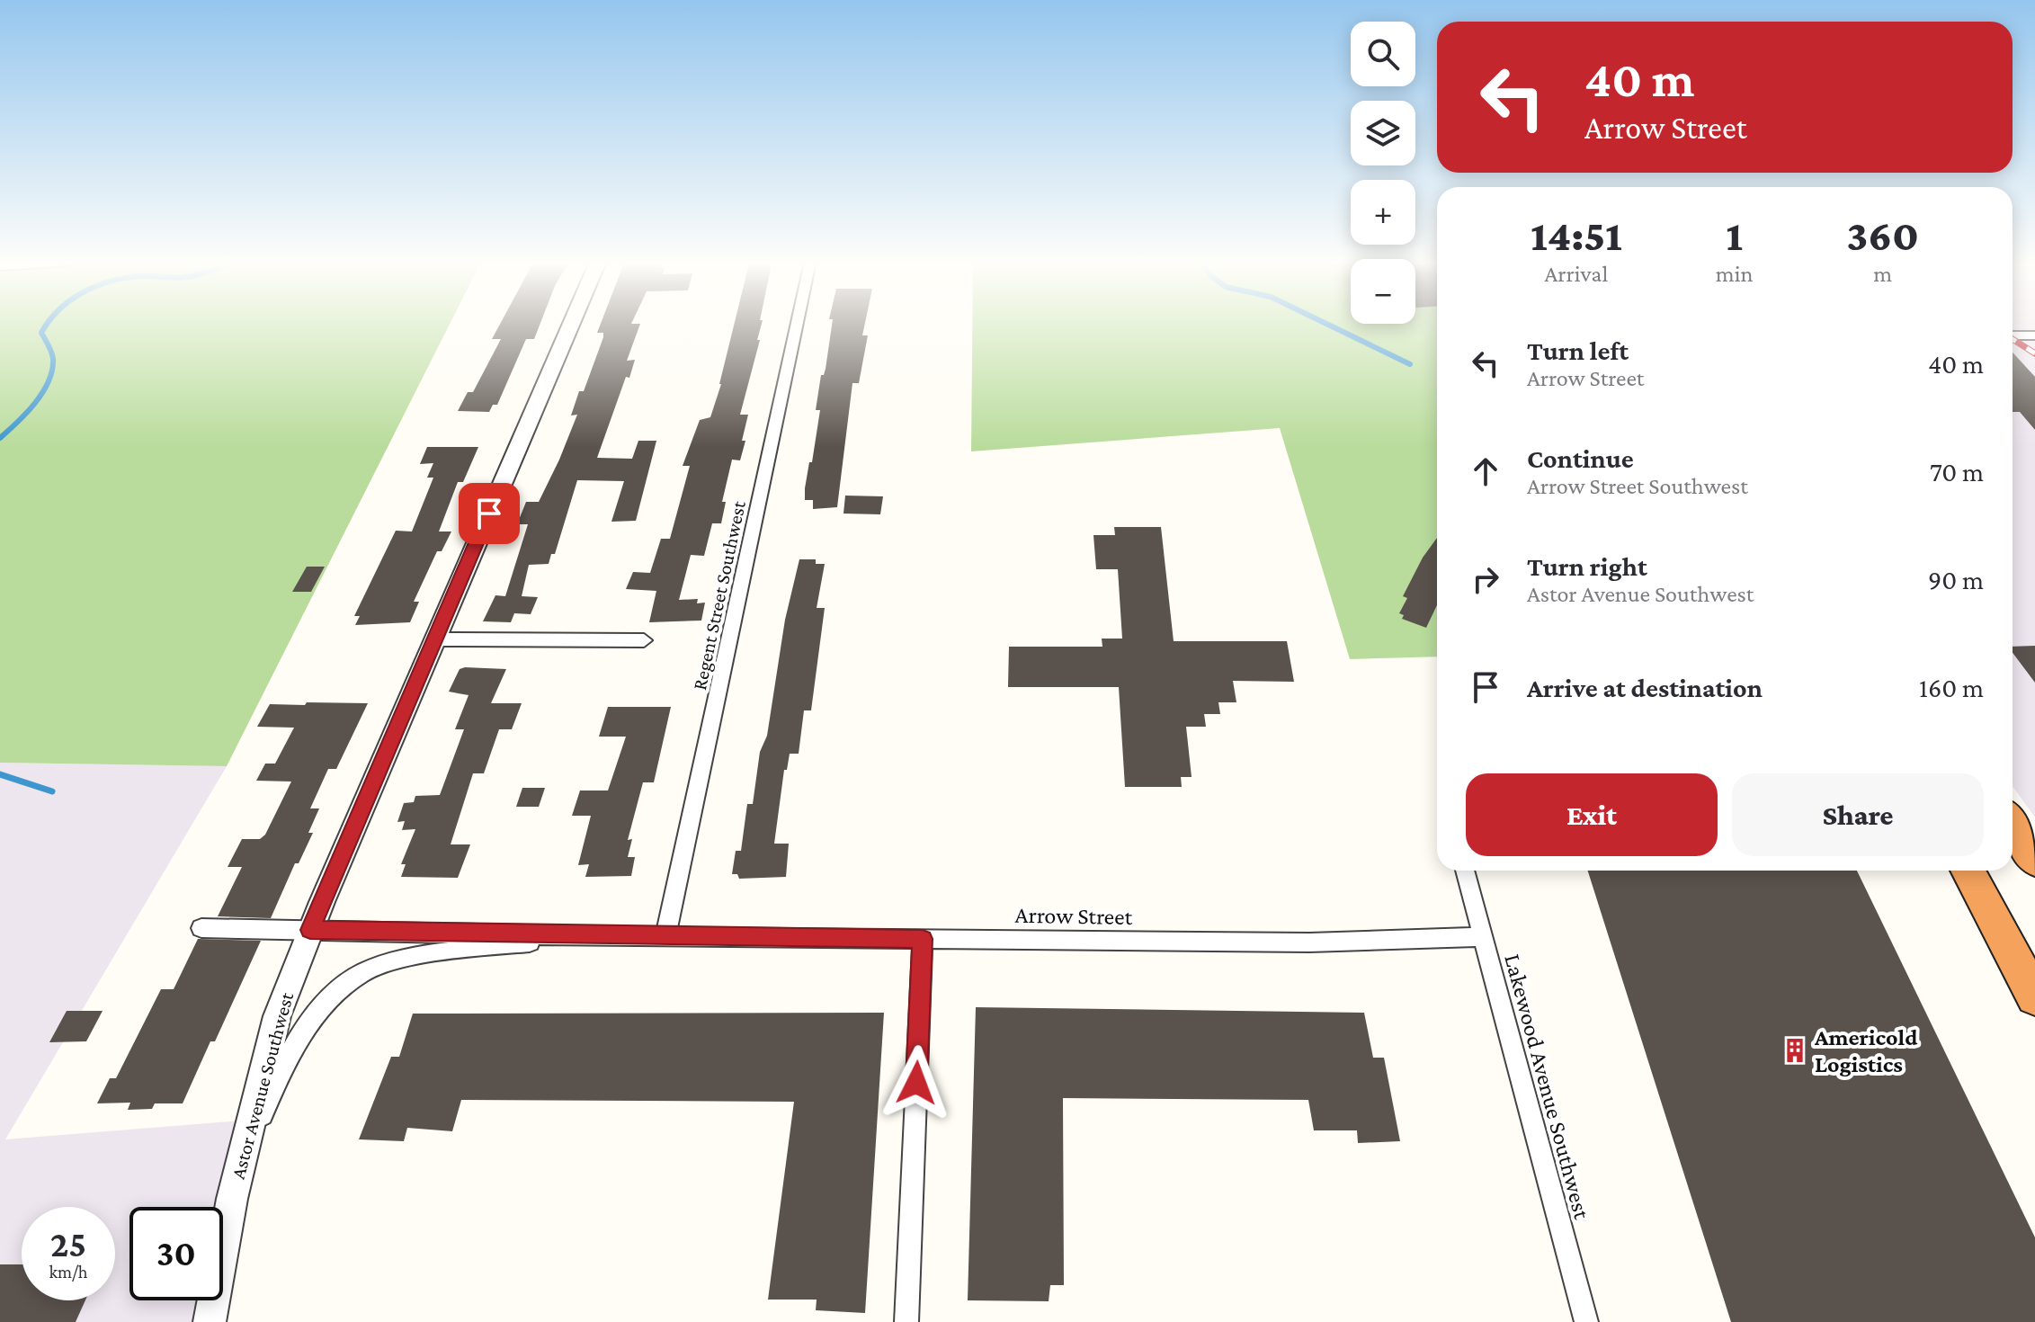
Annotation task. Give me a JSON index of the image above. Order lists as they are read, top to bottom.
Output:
{
  "streets": {
    "street": [
      "Regent Street Southwest",
      "Arrow Street",
      "Astor Avenue Southwest",
      "Lakewood Avenue Southwest"
    ]
  },
  "crossings": [
    ["Regent Street Southwest", "Arrow Street"],
    ["Arrow Street", "Lakewood Avenue Southwest"]
  ],
  "places": {
    "building": ["Americold Logistics"]
  },
  "page": {
    "map_buttons": ["+", "−"],
    "turn": ["40 m", "Arrow Street"],
    "eta": [
      "14:51",
      "Arrival",
      "1",
      "min",
      "360",
      "m"
    ],
    "list": [
      {
        "name": "Turn left",
        "note": "Arrow Street",
        "value": "40 m"
      },
      {
        "name": "Continue",
        "note": "Arrow Street Southwest",
        "value": "70 m"
      },
      {
        "name": "Turn right",
        "note": "Astor Avenue Southwest",
        "value": "90 m"
      },
      {
        "name": "Arrive at destination",
        "value": "160 m"
      }
    ],
    "buttons": ["Exit", "Share"],
    "speed": "25 km/h",
    "limit": "30"
  }
}
